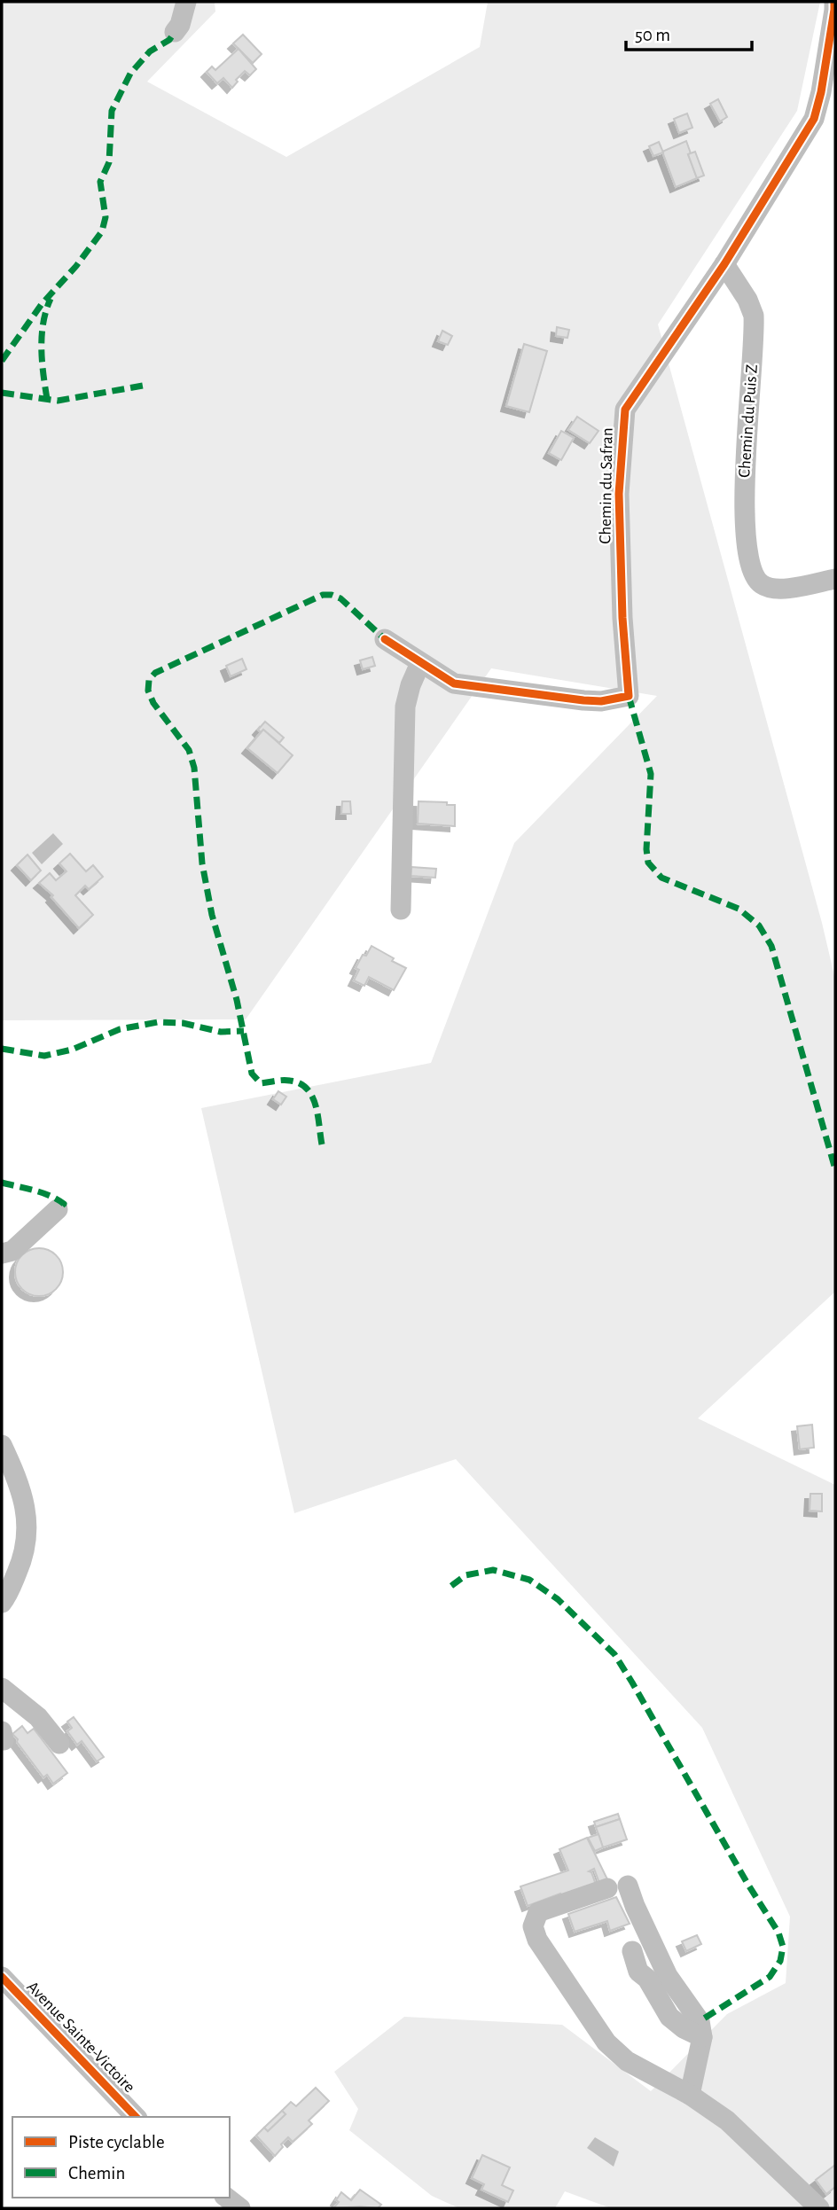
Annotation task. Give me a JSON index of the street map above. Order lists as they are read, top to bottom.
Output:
{
  "streets": {
    "street": ["Chemin du Puis Z", "Chemin du Safran", "Avenue Sainte-Victoire"]
  },
  "crossings": [
    ["Chemin du Puis Z", "Chemin du Safran"]
  ],
  "legend": ["Piste cyclable", "Chemin"],
  "scale_bar": "50 m"
}
